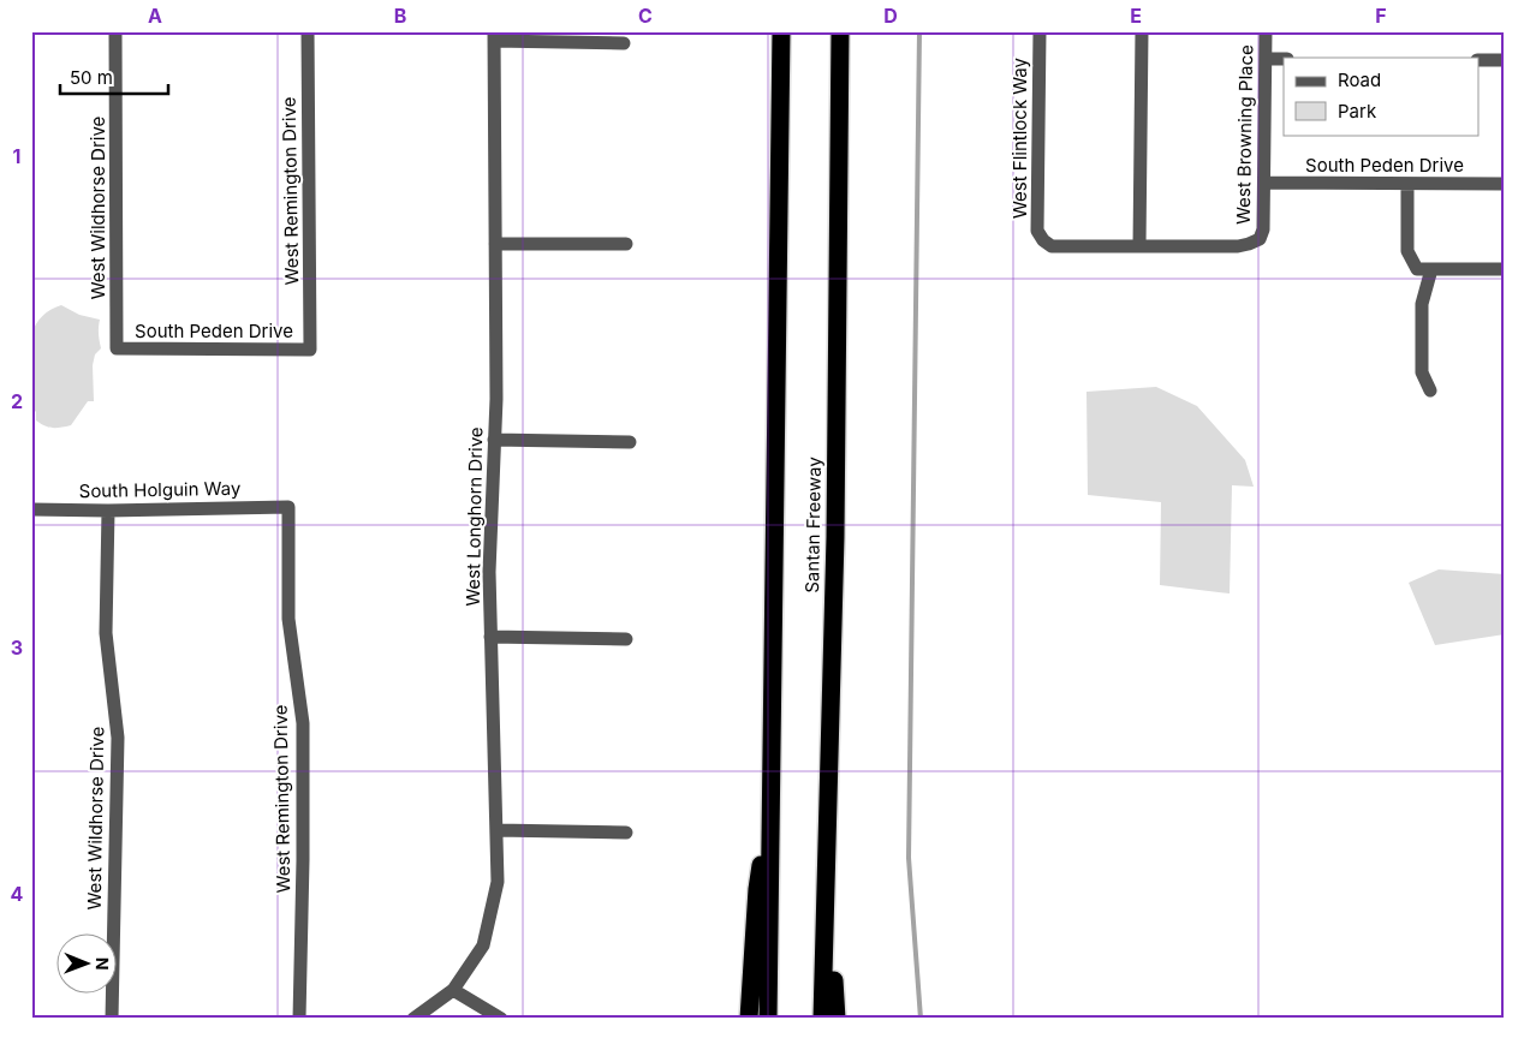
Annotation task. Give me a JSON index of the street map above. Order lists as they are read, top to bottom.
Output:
{
  "streets": {
    "highway": ["Santan Freeway"],
    "street": [
      "West Browning Place",
      "West Flintlock Way",
      "South Peden Drive",
      "West Remington Drive",
      "West Wildhorse Drive",
      "South Holguin Way",
      "West Longhorn Drive"
    ]
  },
  "crossings": [
    ["West Browning Place", "West Flintlock Way"],
    ["West Browning Place", "South Peden Drive"],
    ["South Peden Drive", "West Remington Drive"],
    ["South Peden Drive", "West Wildhorse Drive"],
    ["West Remington Drive", "South Holguin Way"],
    ["West Wildhorse Drive", "South Holguin Way"]
  ],
  "legend": ["Road", "Park"],
  "scale_bar": "50 m",
  "north": "right",
  "grid": {
    "columns": [
      "A",
      "B",
      "C",
      "D",
      "E",
      "F"
    ],
    "rows": [
      "1",
      "2",
      "3",
      "4"
    ]
  }
}
